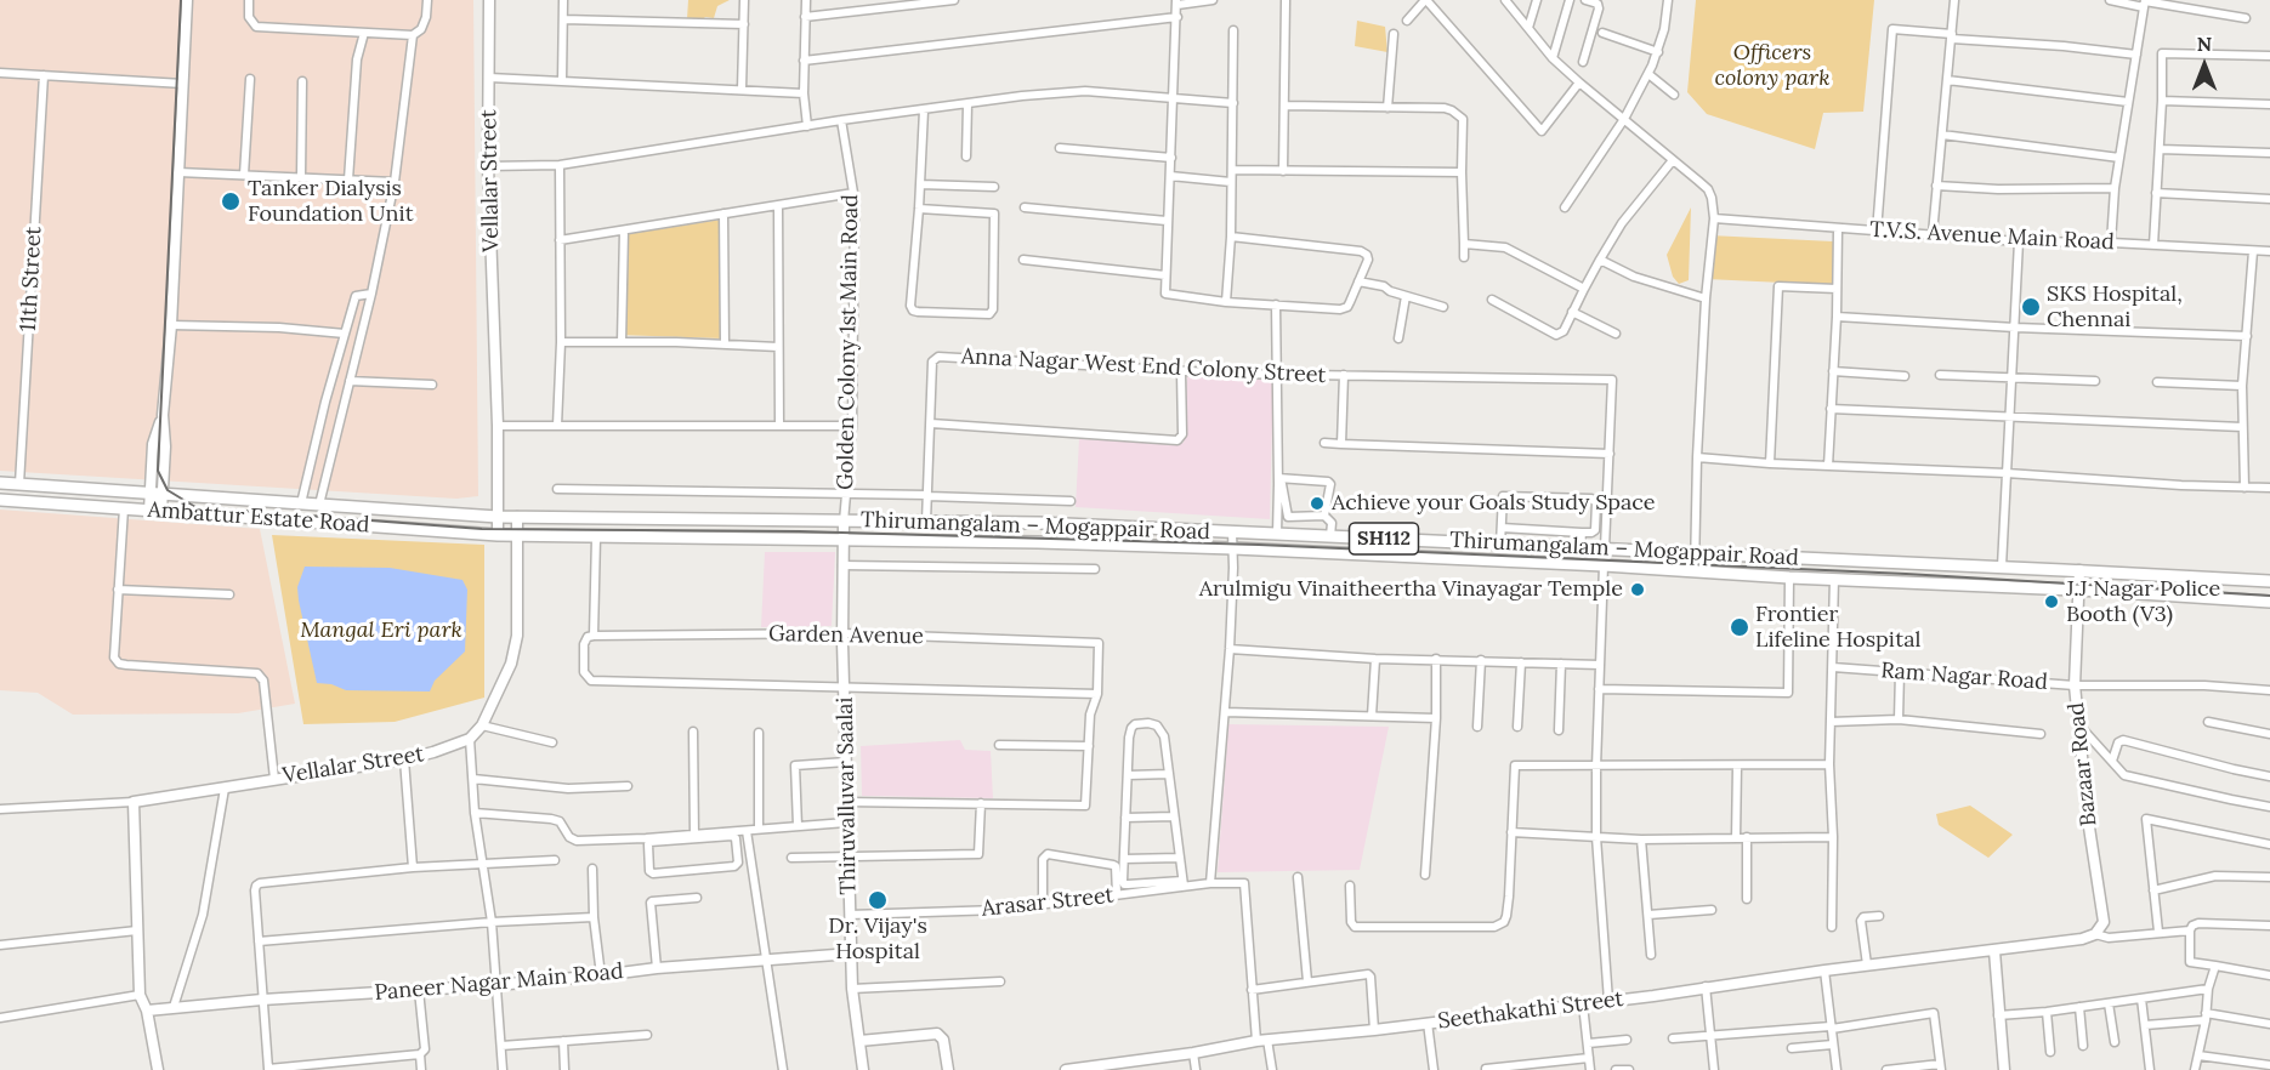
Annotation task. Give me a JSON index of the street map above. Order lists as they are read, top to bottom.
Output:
{
  "streets": {
    "main road": ["Ambattur Estate Road", "Thirumangalam – Mogappair Road", "SH112"],
    "street": [
      "Vellalar Street",
      "T.V.S. Avenue Main Road",
      "11th Street",
      "Golden Colony 1st Main Road",
      "Anna Nagar West End Colony Street",
      "Garden Avenue",
      "Ram Nagar Road",
      "Bazaar Road",
      "Thiruvalluvar Saalai",
      "Arasar Street",
      "Paneer Nagar Main Road",
      "Seethakathi Street"
    ]
  },
  "crossings": [
    ["Vellalar Street", "Ambattur Estate Road"],
    ["Vellalar Street", "Thirumangalam – Mogappair Road"],
    ["11th Street", "Ambattur Estate Road"],
    ["Golden Colony 1st Main Road", "Thirumangalam – Mogappair Road"],
    ["Golden Colony 1st Main Road", "Thiruvalluvar Saalai"],
    ["Anna Nagar West End Colony Street", "Thirumangalam – Mogappair Road"],
    ["Ambattur Estate Road", "Thirumangalam – Mogappair Road"],
    ["Thirumangalam – Mogappair Road", "Bazaar Road"],
    ["Thirumangalam – Mogappair Road", "Thiruvalluvar Saalai"],
    ["Garden Avenue", "Thiruvalluvar Saalai"],
    ["Ram Nagar Road", "Bazaar Road"],
    ["Bazaar Road", "Seethakathi Street"],
    ["Thiruvalluvar Saalai", "Arasar Street"],
    ["Thiruvalluvar Saalai", "Paneer Nagar Main Road"]
  ],
  "parks": ["Officers colony park", "Mangal Eri park"],
  "places": [
    "Tanker Dialysis Foundation Unit",
    "SKS Hospital, Chennai",
    "Achieve your Goals Study Space",
    "Arulmigu Vinaitheertha Vinayagar Temple",
    "J.J Nagar Police Booth (V3)",
    "Frontier Lifeline Hospital",
    "Dr. Vijay's Hospital"
  ],
  "north": "top"
}
